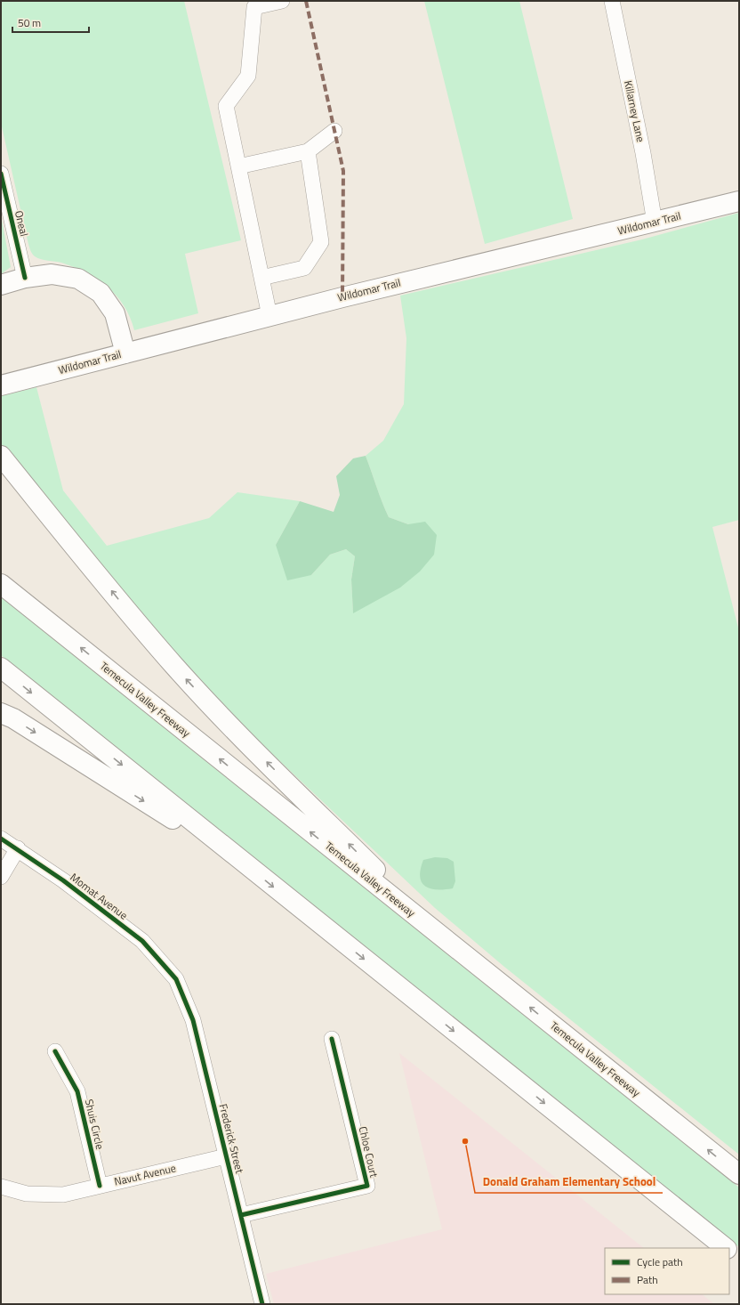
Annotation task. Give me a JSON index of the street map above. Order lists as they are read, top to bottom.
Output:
{
  "streets": {
    "main road": ["Wildomar Trail", "Temecula Valley Freeway"],
    "street": [
      "Killarney Lane",
      "Oneal",
      "Momat Avenue",
      "Shuis Circle",
      "Frederick Street",
      "Chloe Court",
      "Navut Avenue"
    ]
  },
  "crossings": [
    ["Killarney Lane", "Wildomar Trail"],
    ["Momat Avenue", "Frederick Street"],
    ["Shuis Circle", "Navut Avenue"],
    ["Frederick Street", "Chloe Court"],
    ["Frederick Street", "Navut Avenue"]
  ],
  "places": ["Donald Graham Elementary School"],
  "legend": ["Cycle path", "Path"],
  "scale_bar": "50 m"
}
